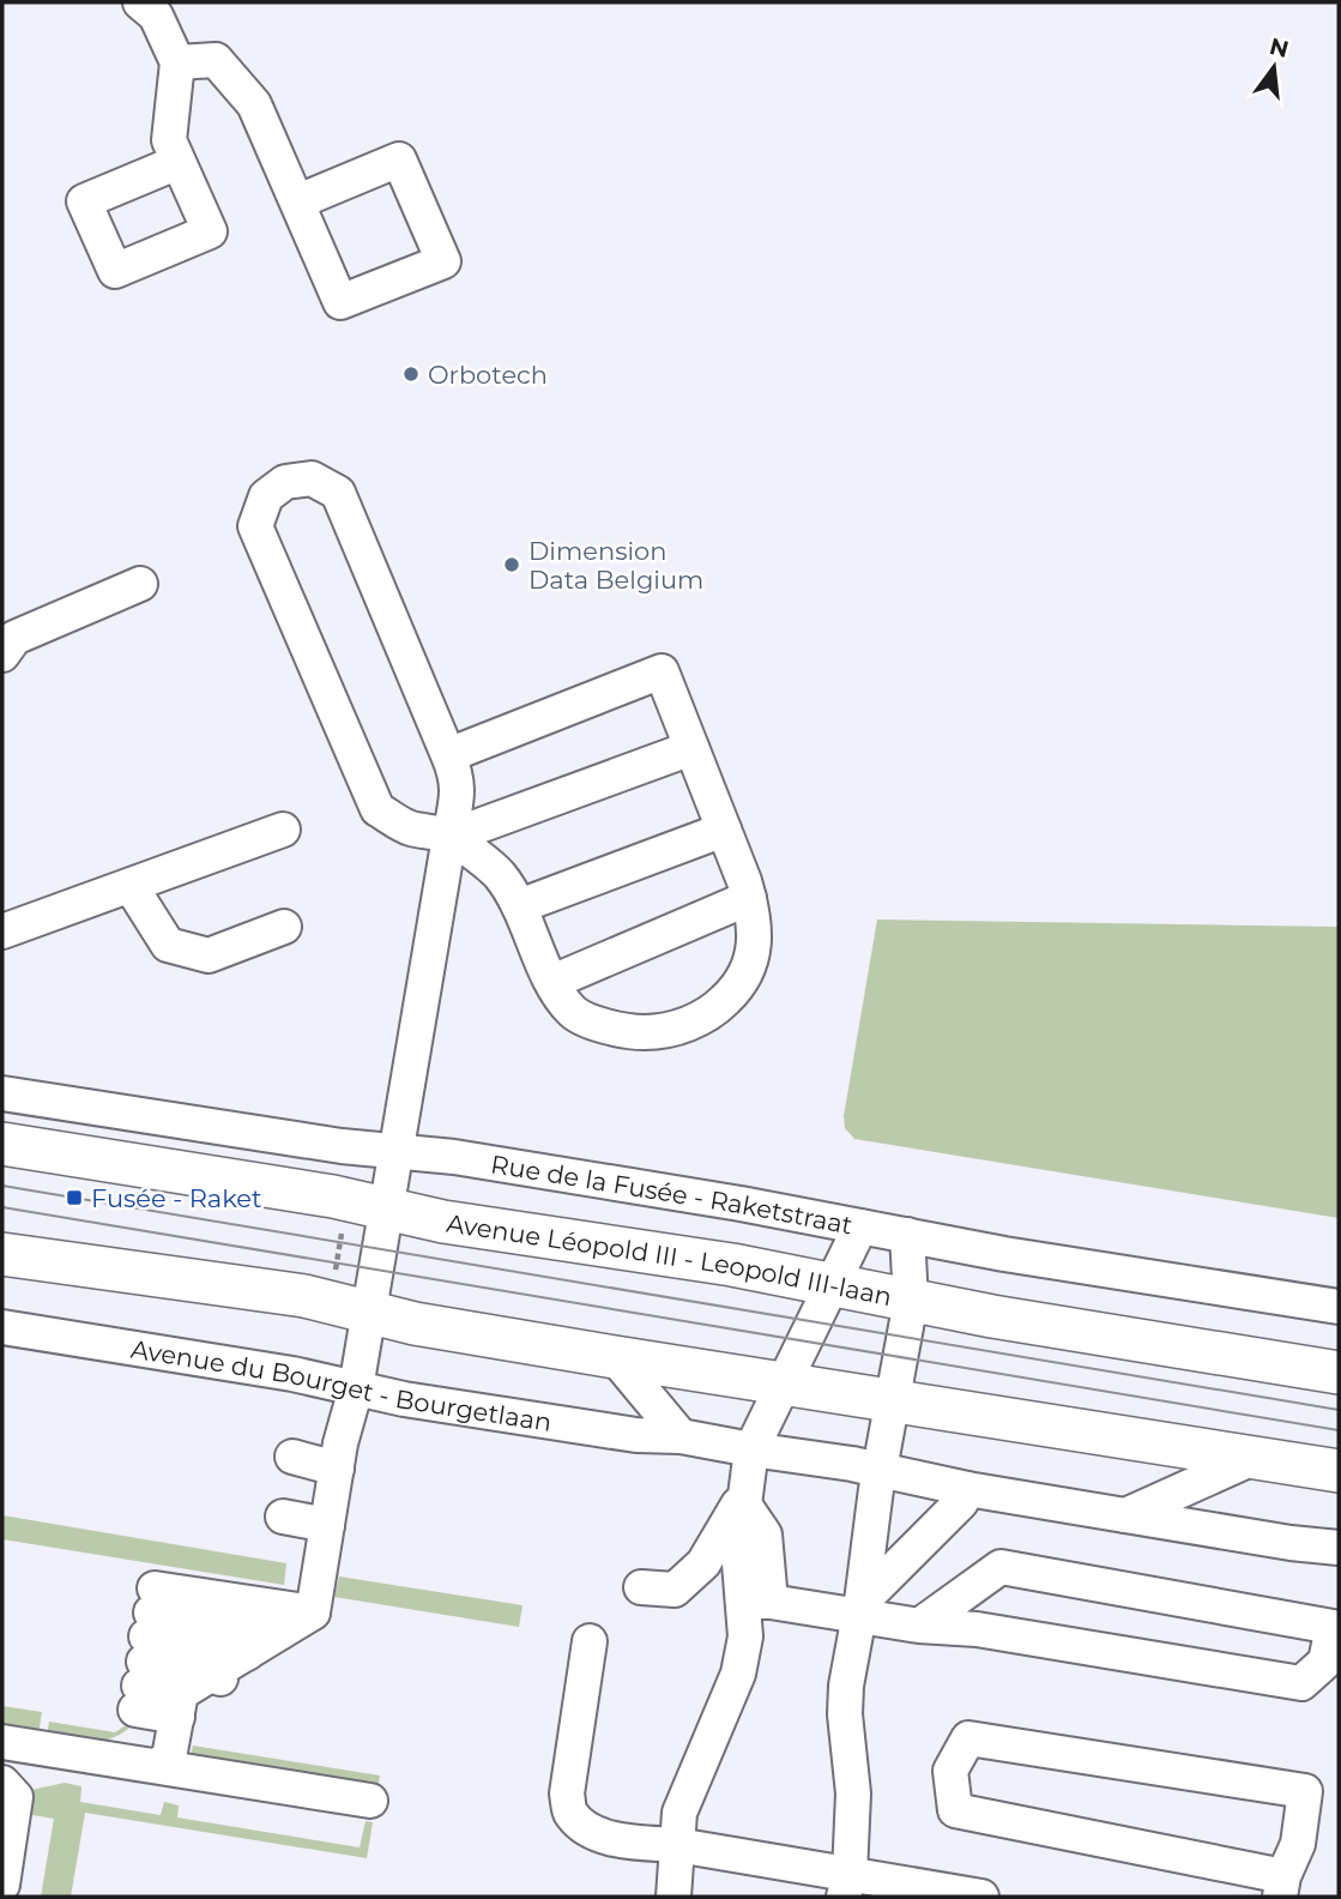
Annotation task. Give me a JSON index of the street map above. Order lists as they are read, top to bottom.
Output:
{
  "streets": {
    "main road": ["Avenue Léopold III - Leopold III-laan"],
    "street": ["Rue de la Fusée - Raketstraat", "Avenue du Bourget - Bourgetlaan"]
  },
  "places": {
    "other": ["Orbotech", "Dimension Data Belgium"],
    "transit": ["Fusée - Raket"]
  },
  "north": "top"
}
